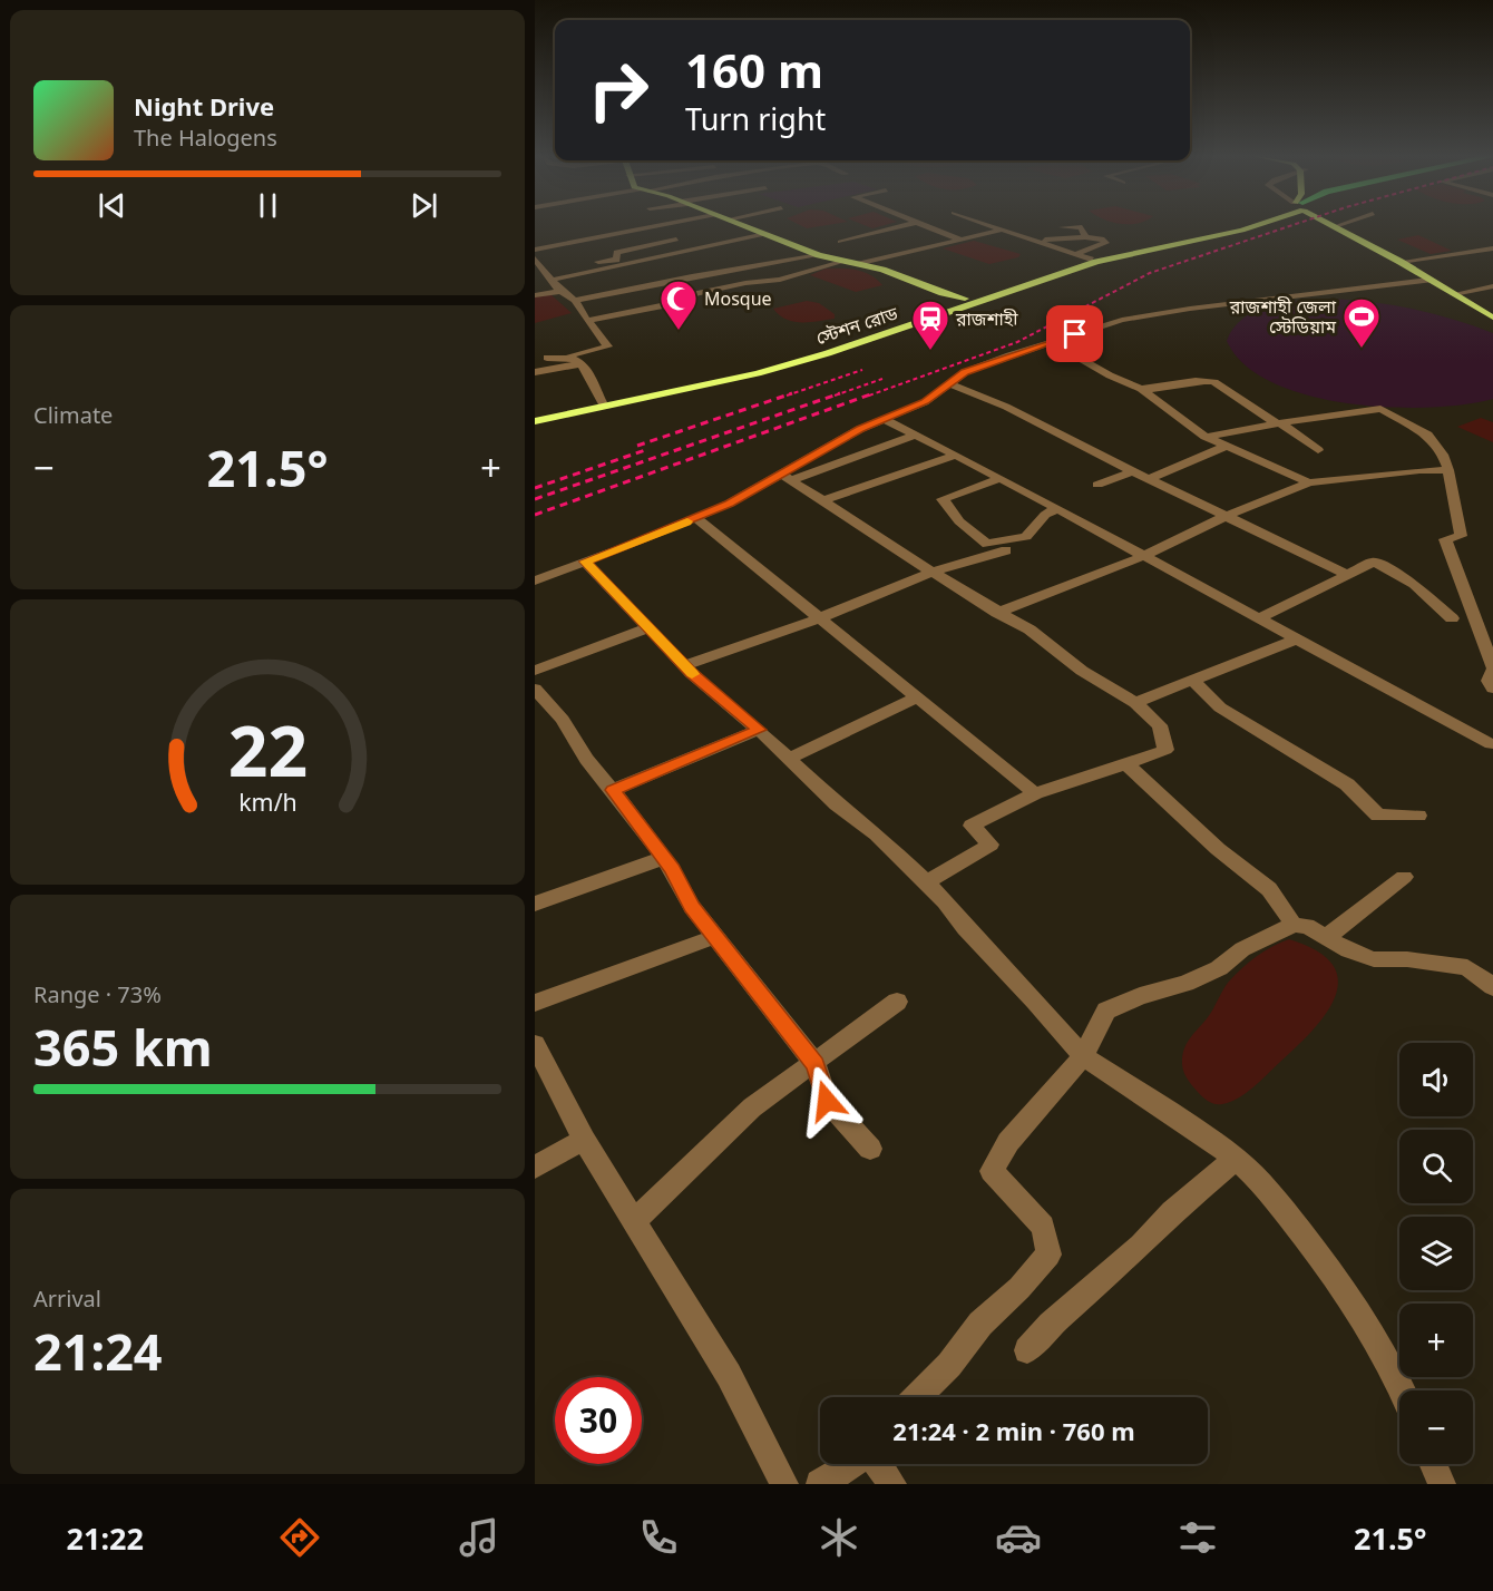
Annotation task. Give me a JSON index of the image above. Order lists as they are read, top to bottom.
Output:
{
  "streets": {
    "main road": ["স্টেশন রোড"]
  },
  "places": {
    "mosque": ["Mosque"],
    "sports": ["রাজশাহী জেলা স্টেডিয়াম"],
    "station": ["রাজশাহী"]
  },
  "page": {
    "turn": ["160 m", "Turn right"],
    "song": ["Night Drive", "The Halogens"],
    "tile": [
      "Climate",
      ["Range · 73%", "365 km"],
      ["Arrival", "21:24"]
    ],
    "heat": ["−", "21.5°", "+"],
    "map_buttons": ["+", "−"],
    "limit": "30",
    "trip": "21:24 · 2 min · 760 m",
    "tabs": ["21:22", "21.5°"],
    "gauge": ["22", "km/h"]
  }
}
